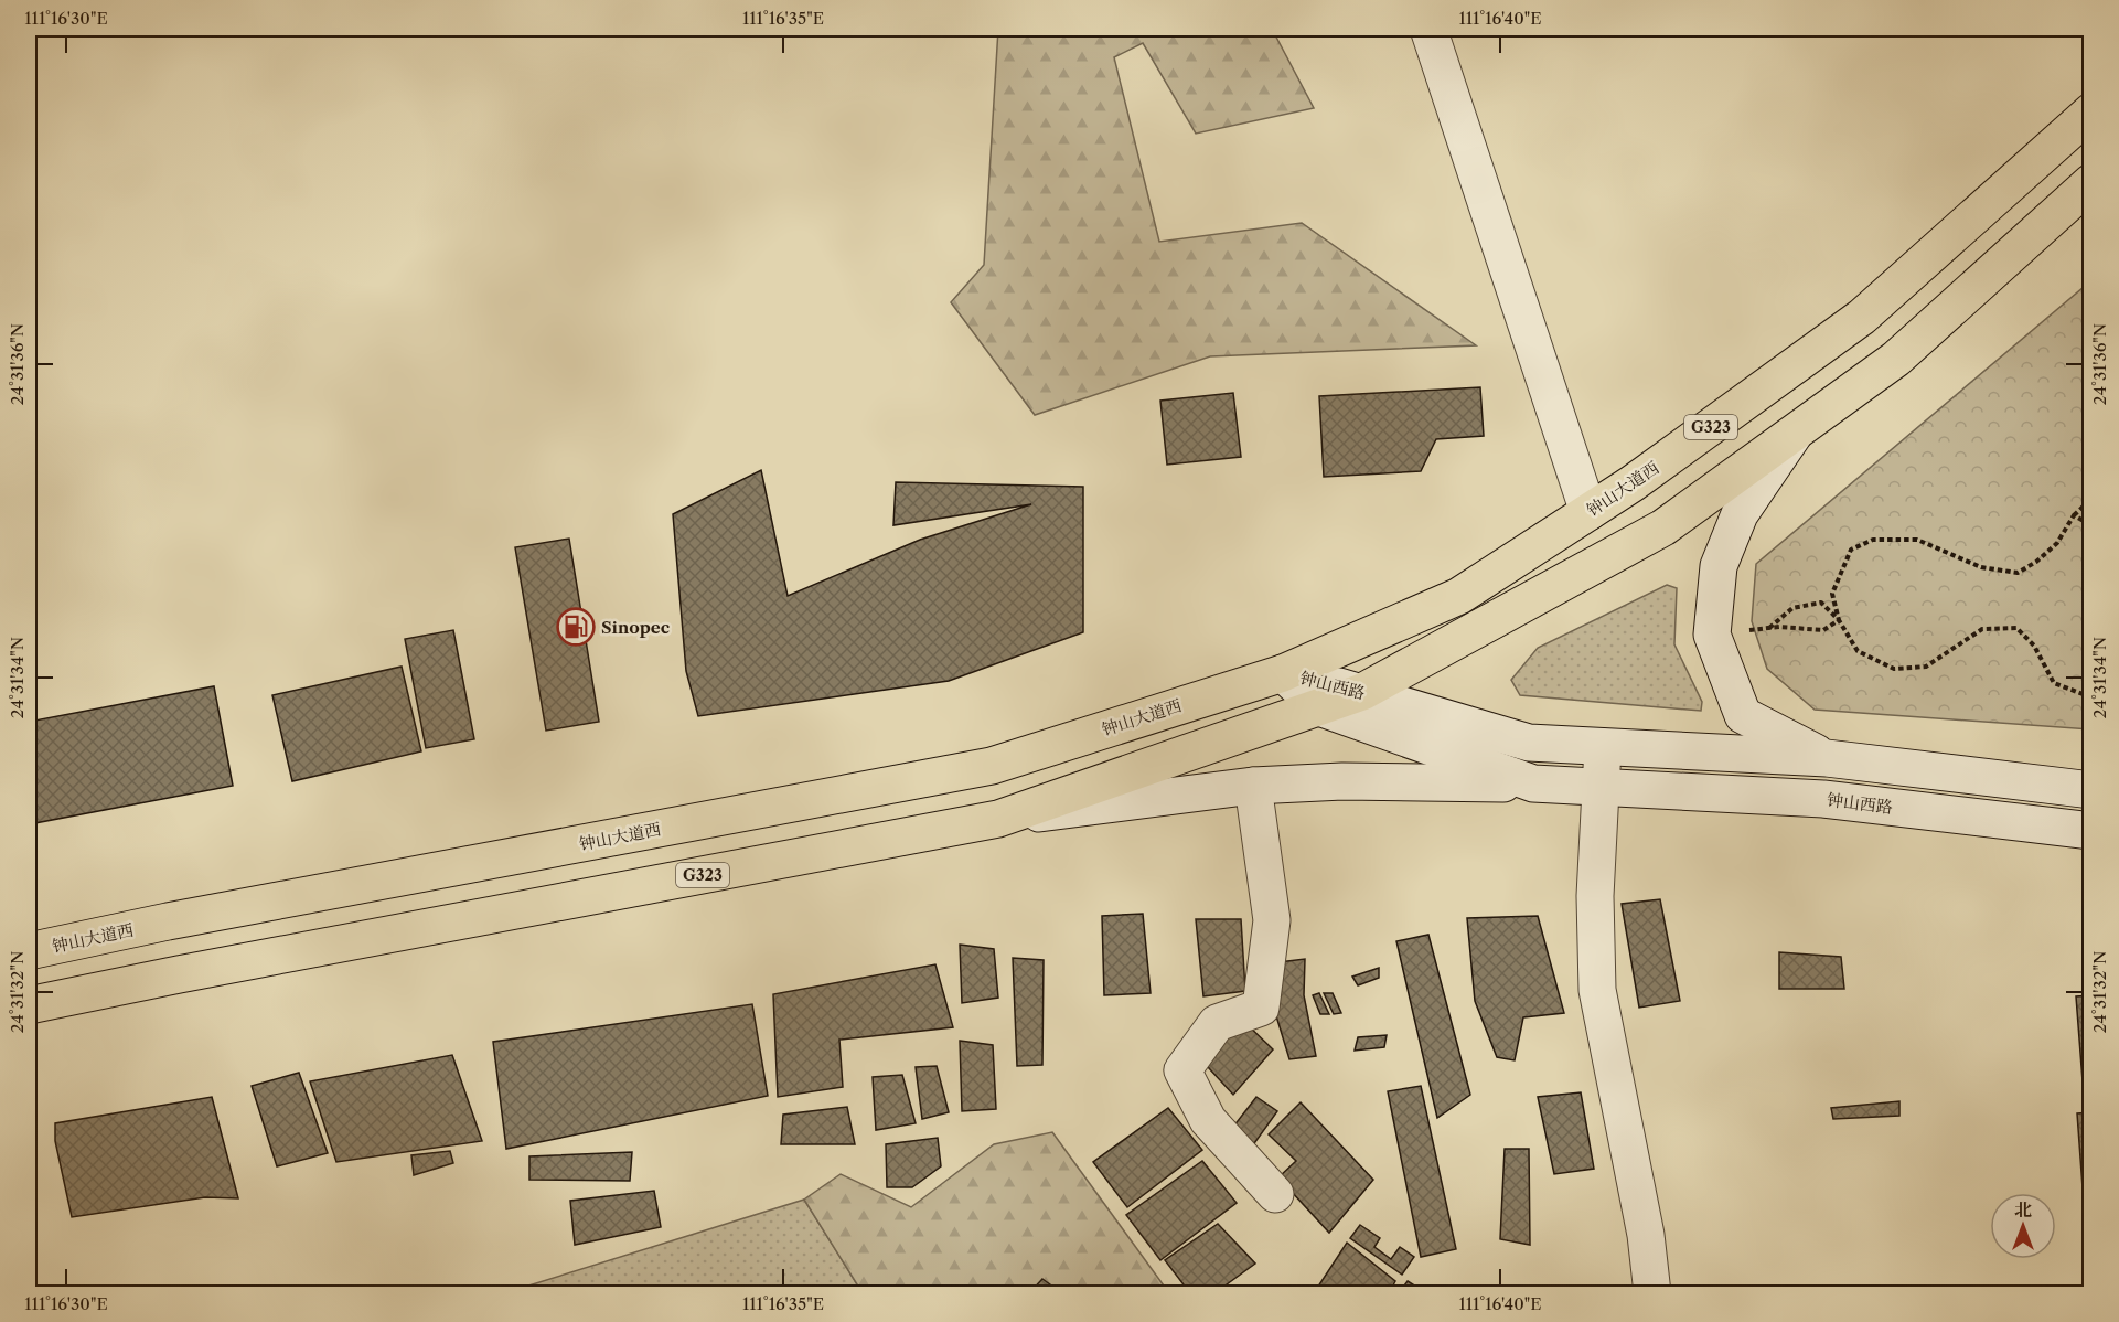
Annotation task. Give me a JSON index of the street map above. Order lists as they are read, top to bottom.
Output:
{
  "streets": {
    "highway": ["G323", "钟山大道西"],
    "main road": ["钟山西路"]
  },
  "crossings": [
    ["G323", "钟山西路"],
    ["钟山大道西", "钟山西路"]
  ],
  "places": {
    "fuel station": ["Sinopec"]
  },
  "north": "top",
  "coordinates": [
    "111°16'30\"E",
    "111°16'35\"E",
    "111°16'40\"E",
    "24°31'36\"N",
    "24°31'34\"N",
    "24°31'32\"N"
  ]
}
